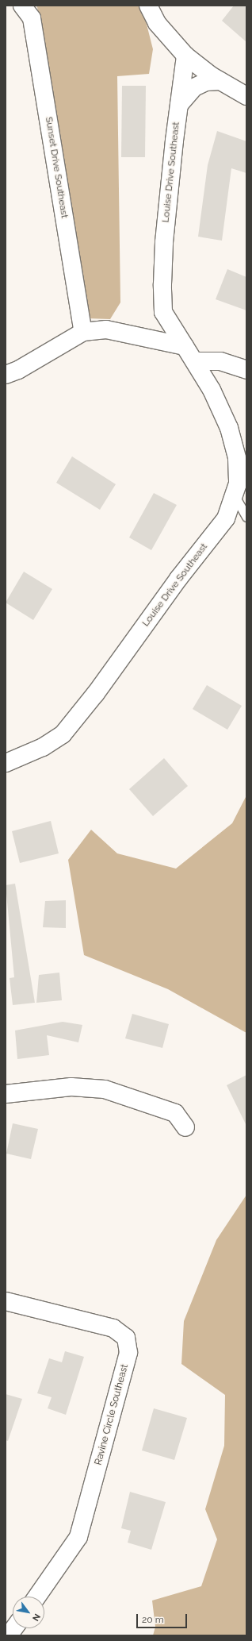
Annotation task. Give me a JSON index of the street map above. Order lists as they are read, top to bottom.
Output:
{
  "streets": {
    "street": ["Sunset Drive Southeast", "Louise Drive Southeast", "Ravine Circle Southeast"]
  },
  "scale_bar": "20 m",
  "north": "bottom right"
}
